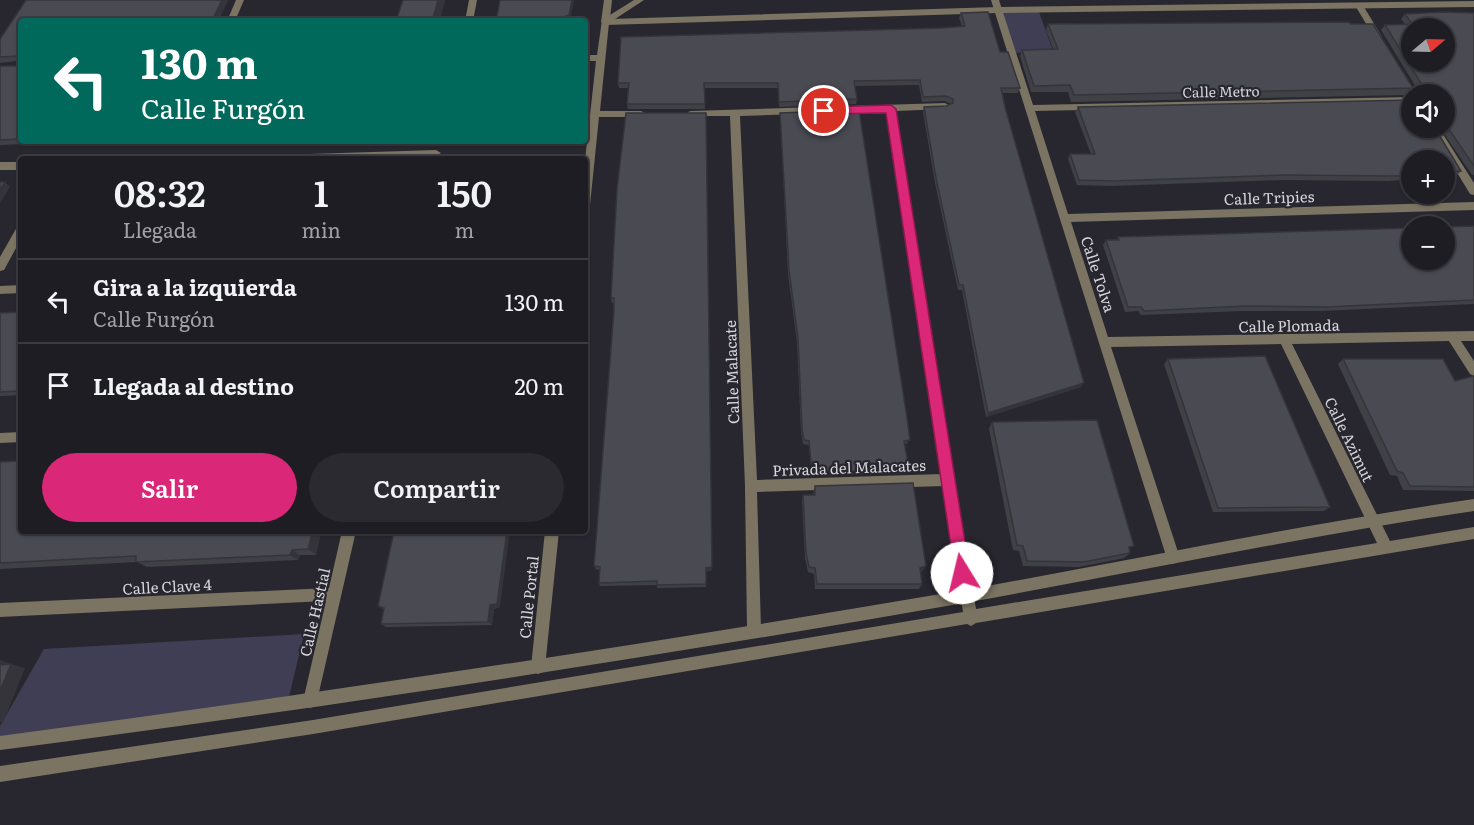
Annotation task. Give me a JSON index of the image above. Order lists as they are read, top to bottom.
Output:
{
  "streets": {
    "street": [
      "Calle Metro",
      "Calle Tripies",
      "Calle Tolva",
      "Calle Plomada",
      "Calle Malacate",
      "Calle Azimut",
      "Privada del Malacates",
      "Calle Clave 4",
      "Calle Portal",
      "Calle Hastial"
    ]
  },
  "crossings": [
    ["Calle Metro", "Calle Tolva"],
    ["Calle Tripies", "Calle Tolva"],
    ["Calle Tolva", "Calle Plomada"],
    ["Calle Plomada", "Calle Azimut"],
    ["Calle Malacate", "Privada del Malacates"],
    ["Calle Clave 4", "Calle Hastial"]
  ],
  "north": "right",
  "page": {
    "map_buttons": ["+", "−"],
    "turn": ["130 m", "Calle Furgón"],
    "eta": [
      "08:32",
      "Llegada",
      "1",
      "min",
      "150",
      "m"
    ],
    "list": [
      {
        "name": "Gira a la izquierda",
        "note": "Calle Furgón",
        "value": "130 m"
      },
      {
        "name": "Llegada al destino",
        "value": "20 m"
      }
    ],
    "buttons": ["Salir", "Compartir"]
  }
}
